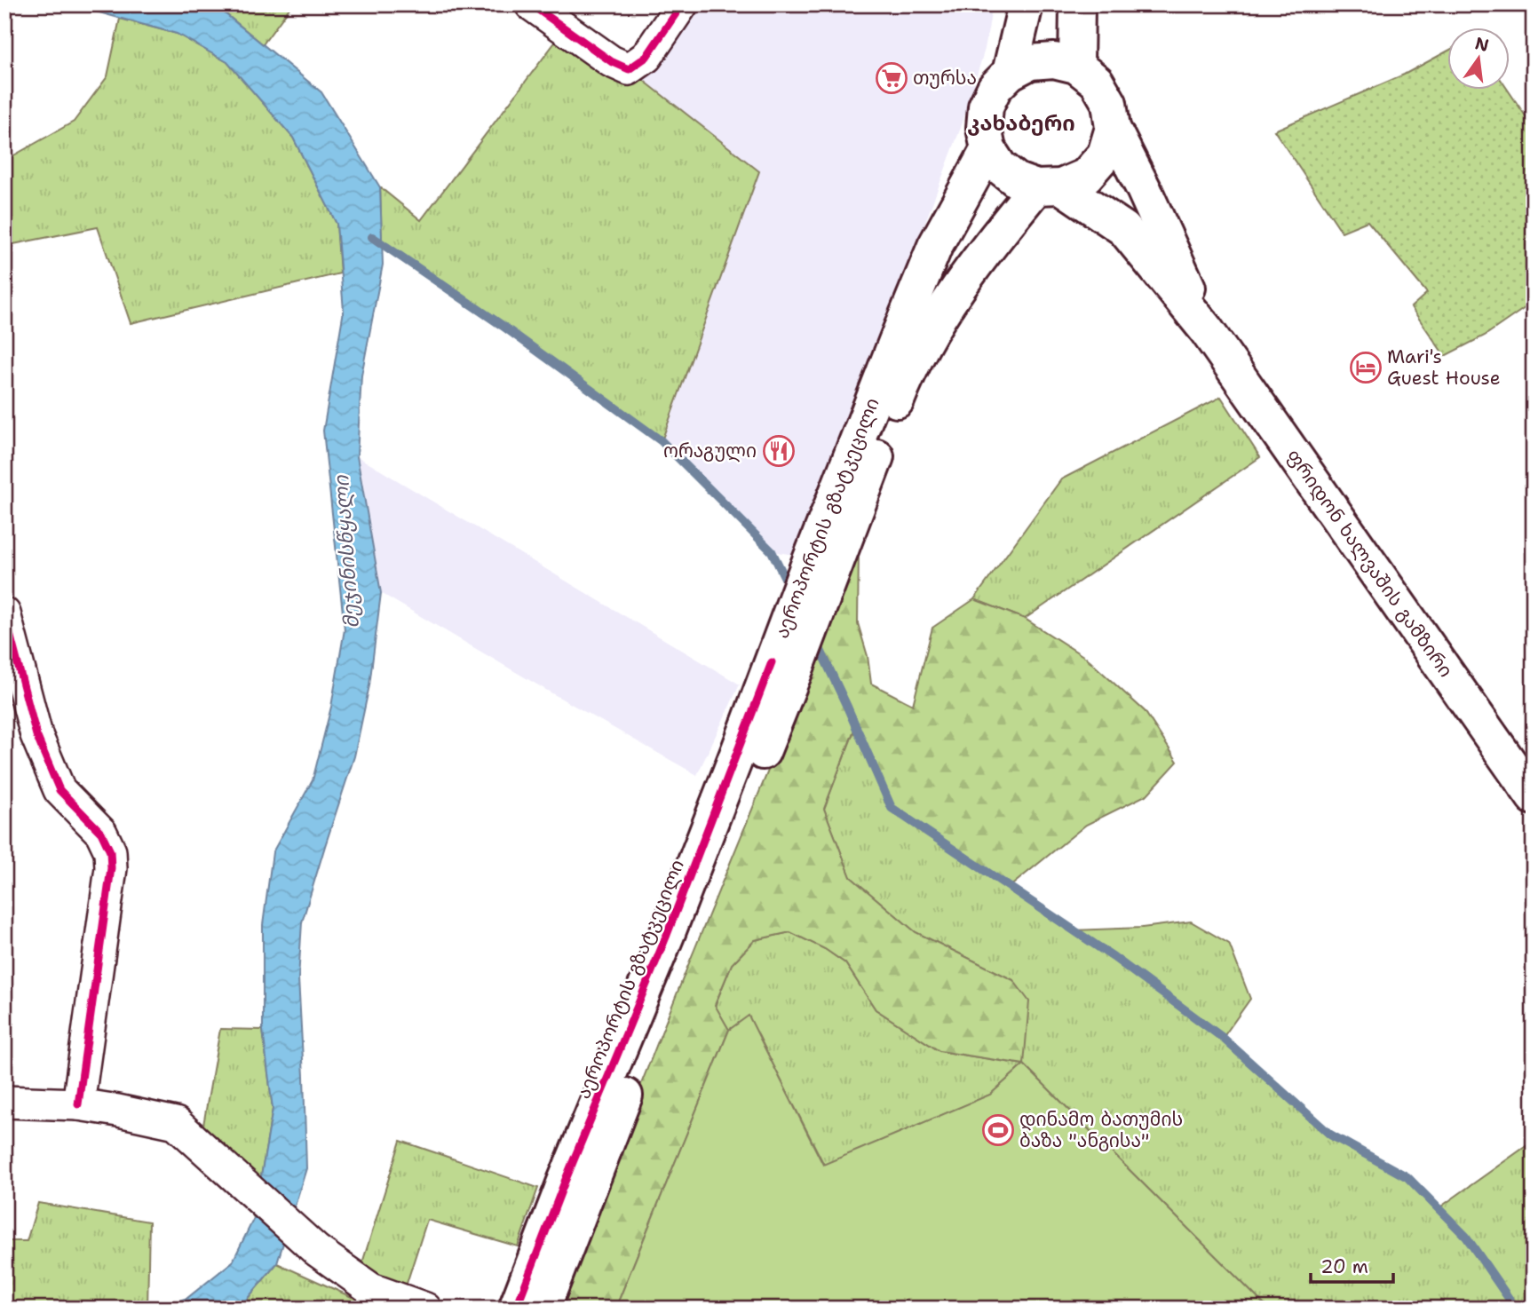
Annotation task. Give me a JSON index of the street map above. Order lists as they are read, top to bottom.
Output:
{
  "streets": {
    "main road": ["აეროპორტის გზატკეცილი", "ფრიდონ ხალვაშის გამზირი"]
  },
  "districts": ["კახაბერი"],
  "water": ["მეჯინისწყალი"],
  "places": {
    "supermarket": ["თურსა"],
    "hotel": ["Mari's Guest House"],
    "restaurant": ["ორაგული"],
    "sports": ["დინამო ბათუმის ბაზა \"ანგისა\""]
  },
  "scale_bar": "20 m",
  "north": "top"
}
